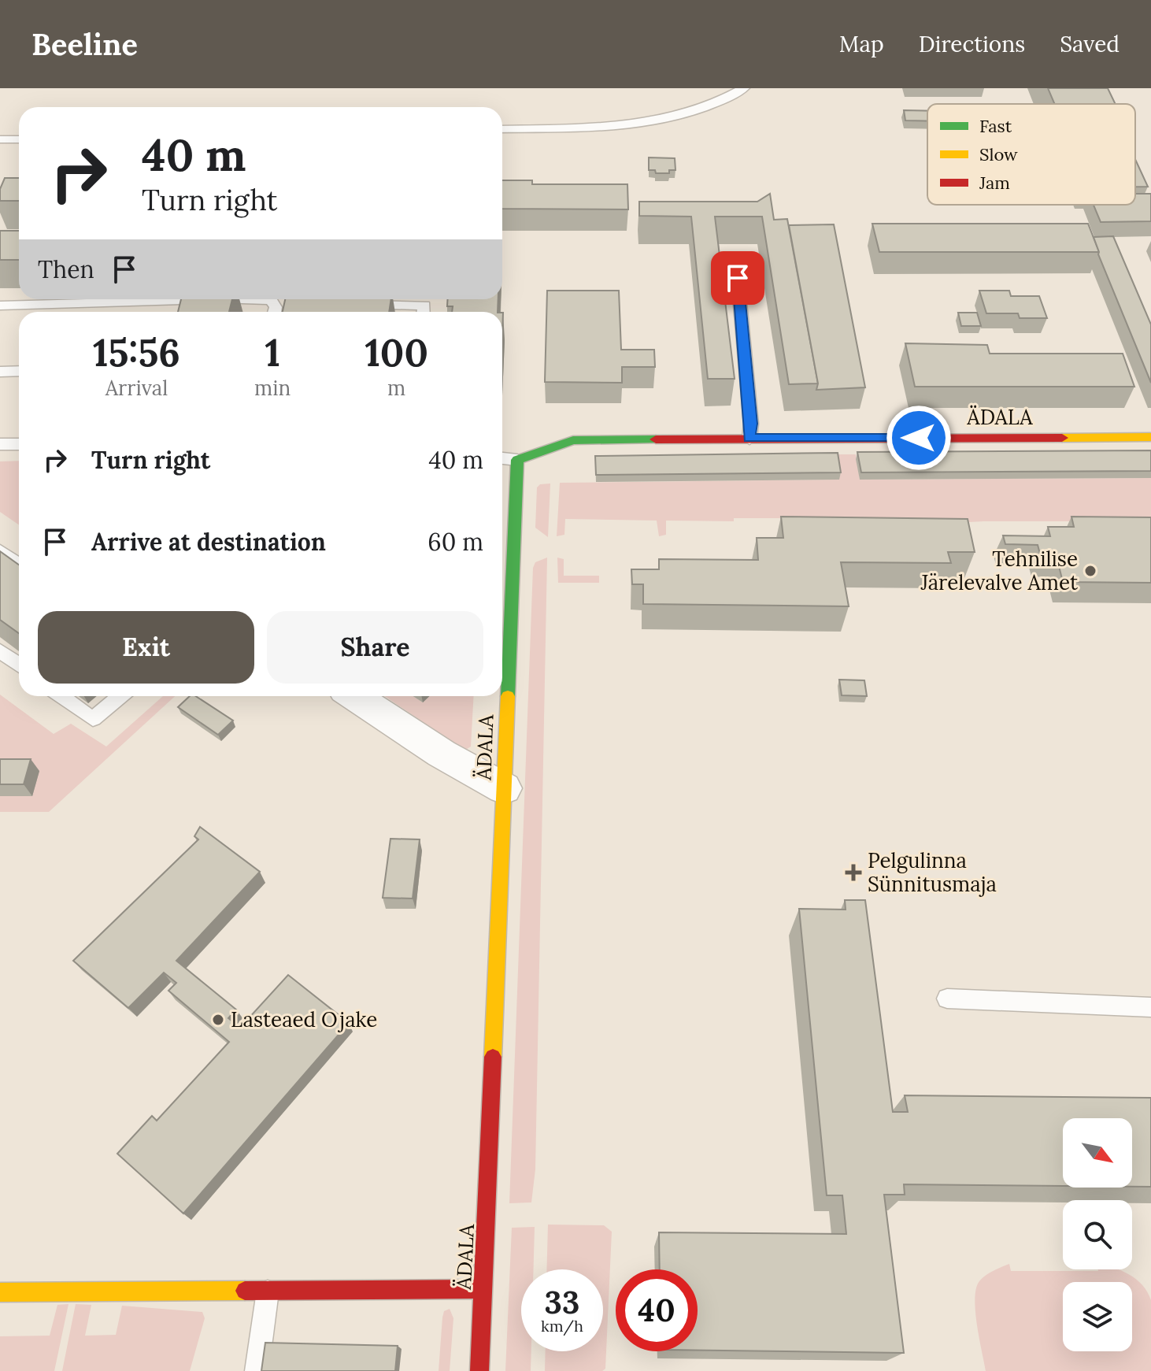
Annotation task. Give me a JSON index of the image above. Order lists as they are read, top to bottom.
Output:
{
  "streets": {
    "street": ["ÄDALA"]
  },
  "places": {
    "other": ["Tehnilise Järelevalve Amet", "Lasteaed Ojake"],
    "health": ["Pelgulinna Sünnitusmaja"]
  },
  "legend": ["Fast", "Slow", "Jam"],
  "north": "bottom right",
  "page": {
    "header": "Beeline",
    "nav": ["Map", "Directions", "Saved"],
    "turn": ["40 m", "Turn right"],
    "then": "Then",
    "eta": [
      "15:56",
      "Arrival",
      "1",
      "min",
      "100",
      "m"
    ],
    "list": [
      {
        "name": "Turn right",
        "value": "40 m"
      },
      {
        "name": "Arrive at destination",
        "value": "60 m"
      }
    ],
    "buttons": ["Exit", "Share"],
    "speed": "33 km/h",
    "limit": "40"
  }
}
